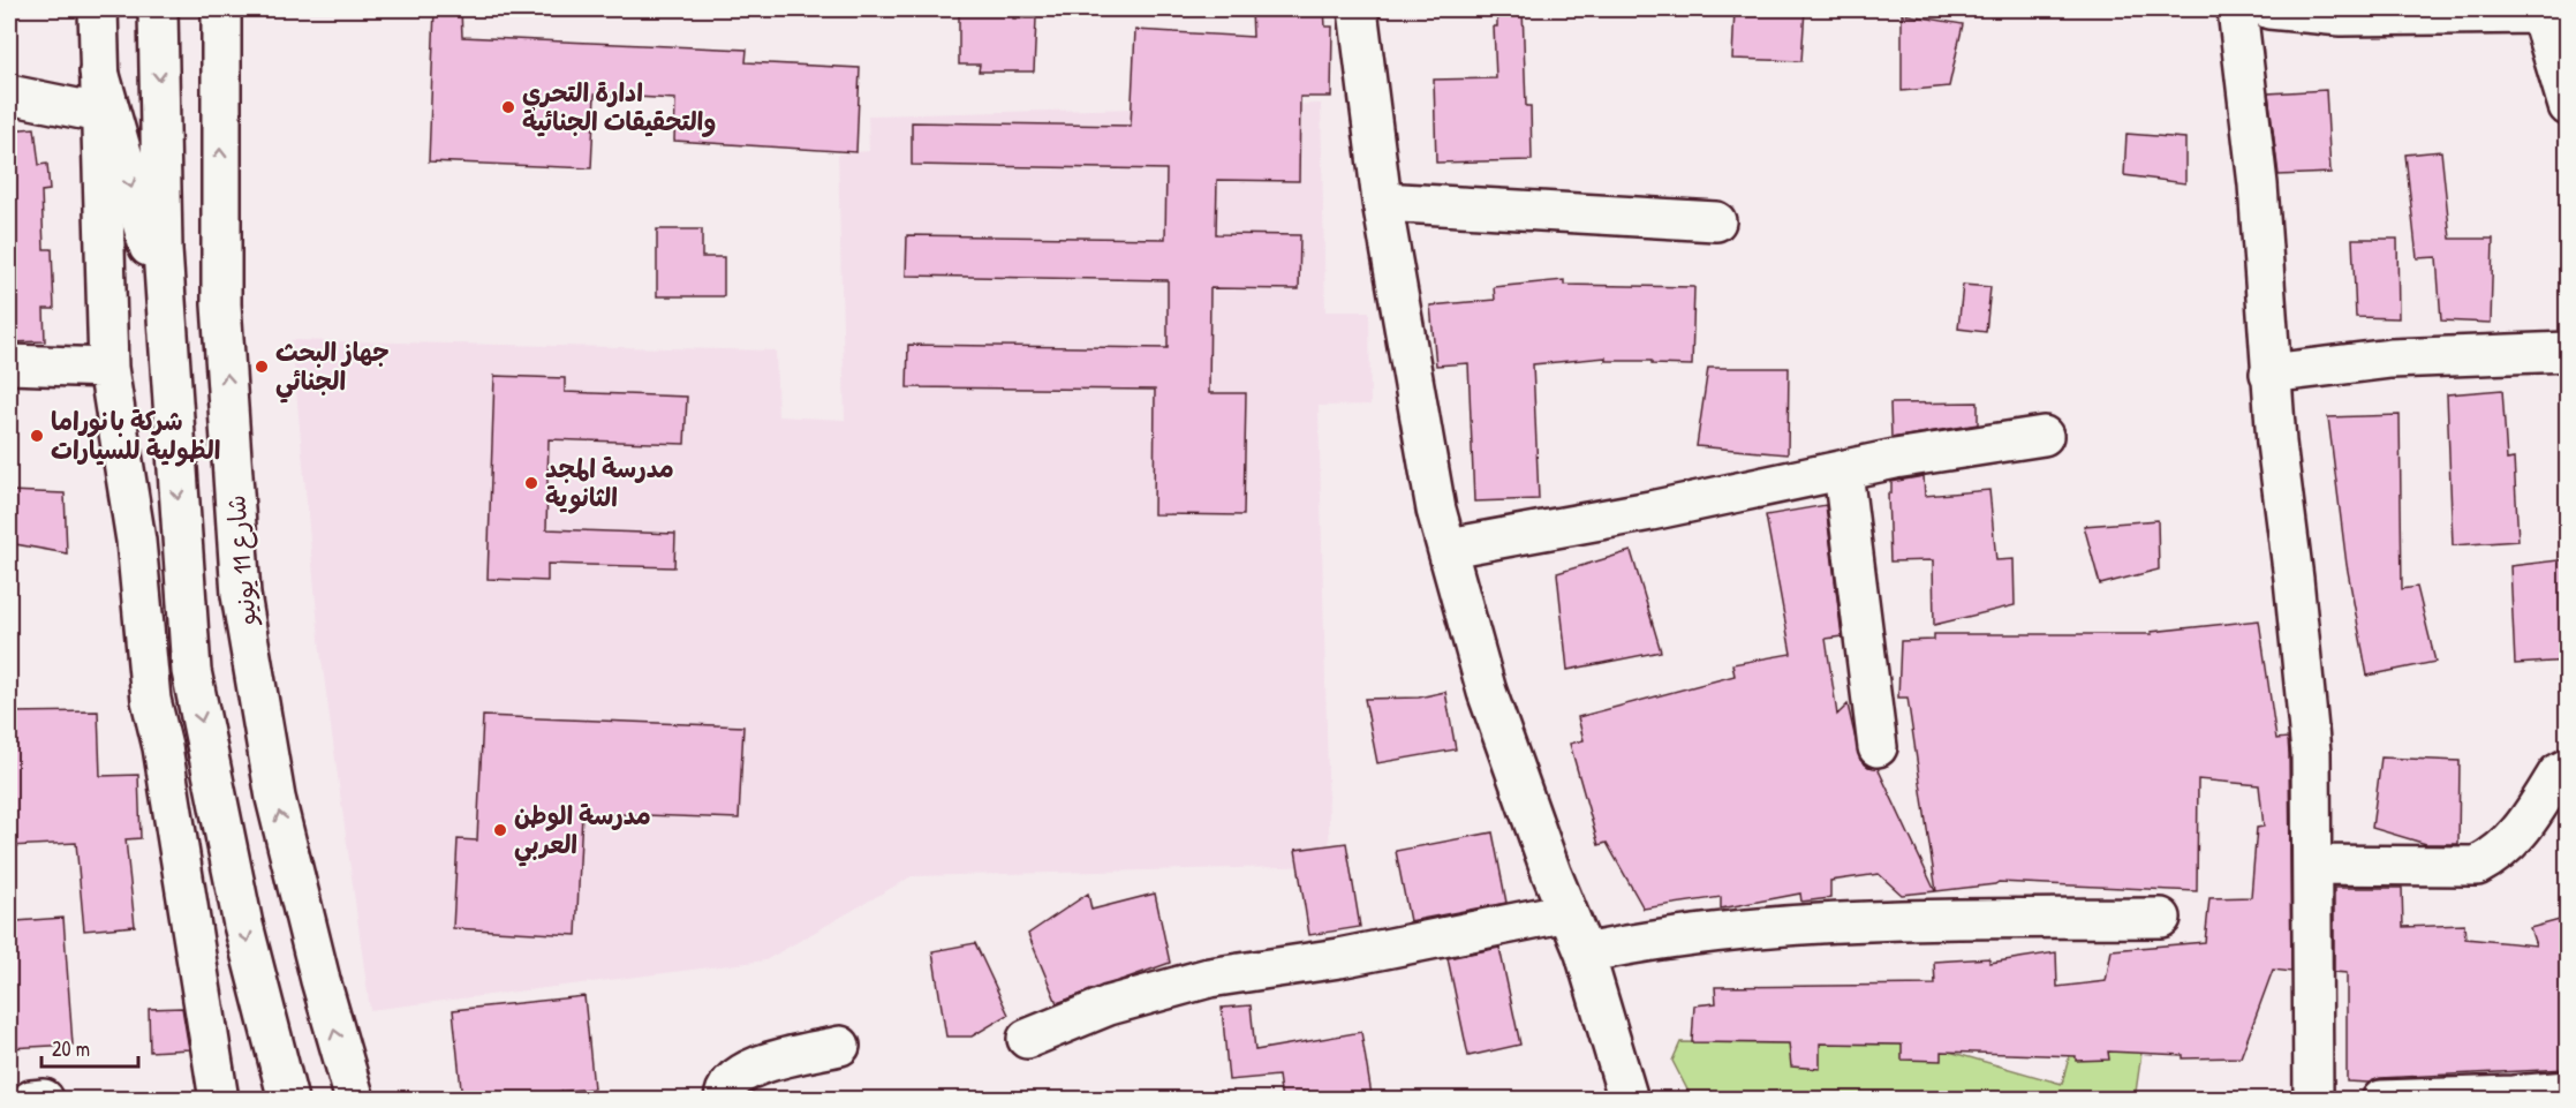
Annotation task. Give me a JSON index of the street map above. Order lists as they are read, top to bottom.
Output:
{
  "streets": {
    "main road": ["شارع 11 يونيو"]
  },
  "places": [
    "ادارة التحري والتحقيقات الجنائية",
    "جهاز البحث الجنائي",
    "شركة بانوراما الظولية للسيارات",
    "مدرسة المجد الثانوية",
    "مدرسة الوطن العربي"
  ],
  "scale_bar": "20 m"
}
